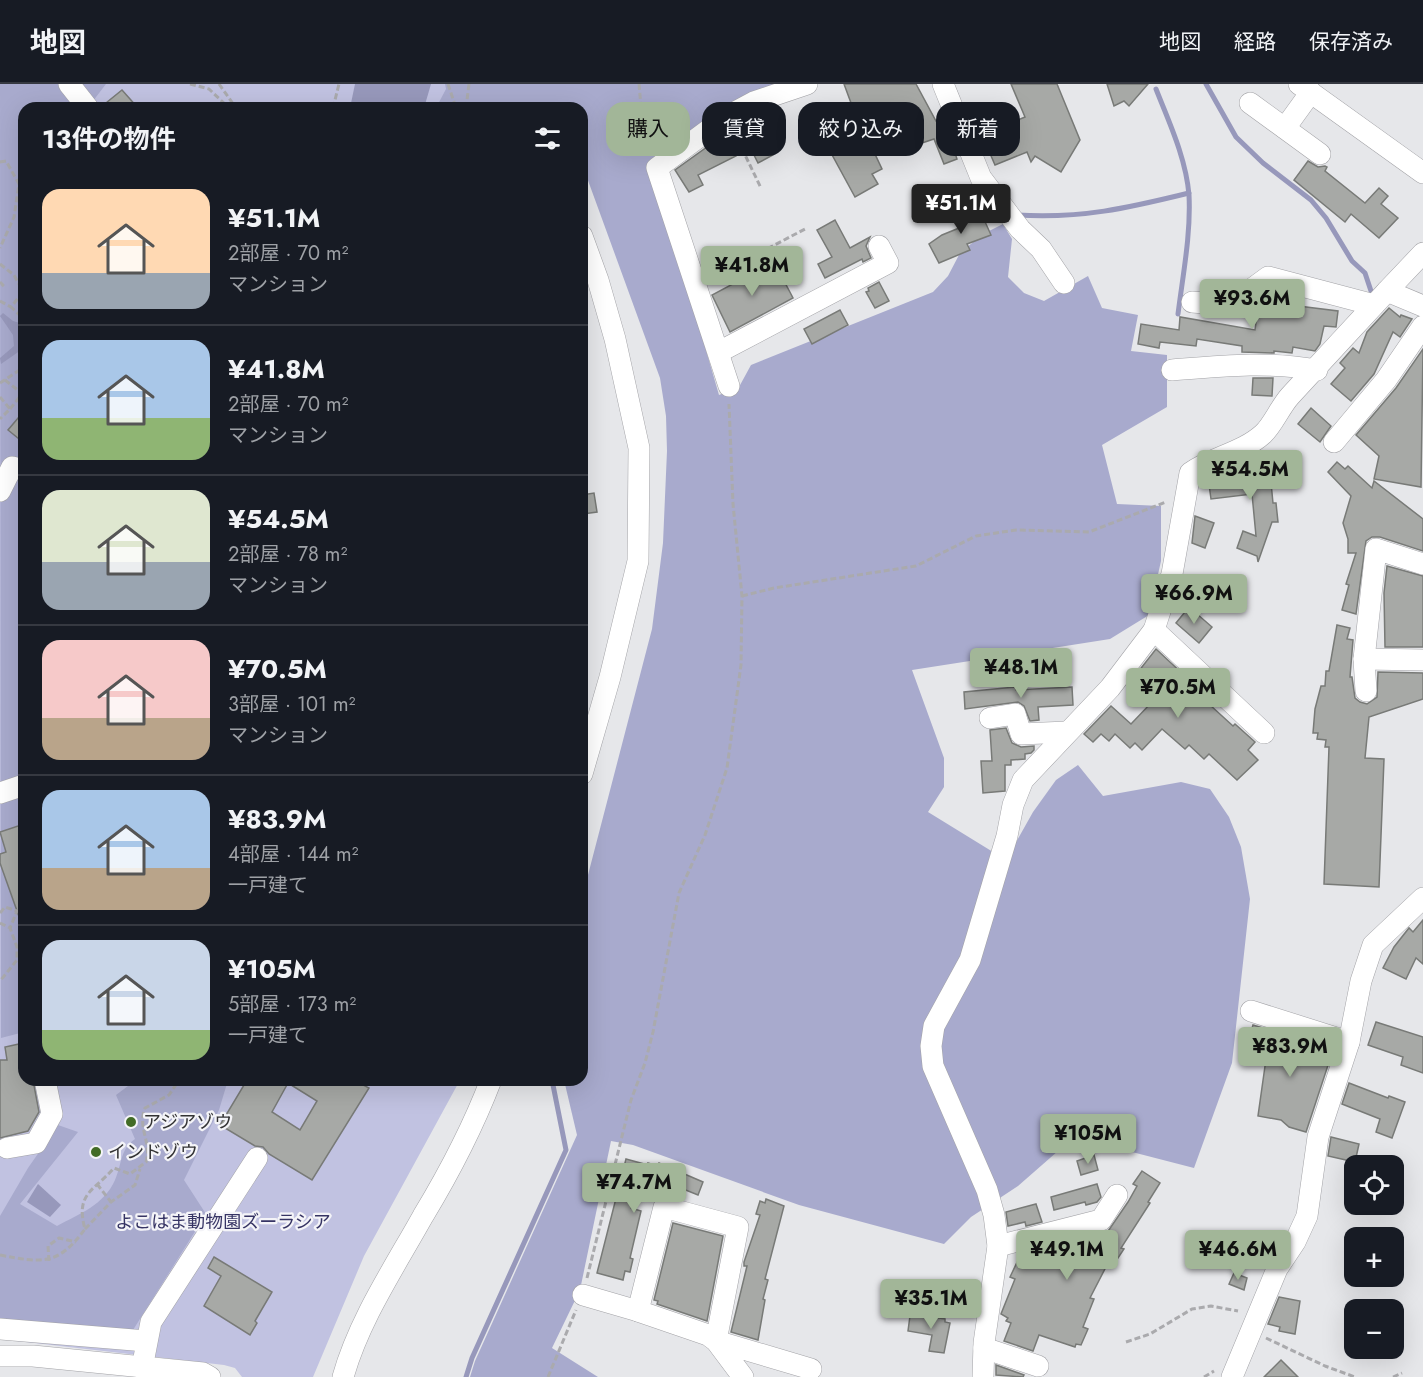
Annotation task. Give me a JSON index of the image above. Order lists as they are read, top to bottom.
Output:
{
  "parks": ["よこはま動物園ズーラシア"],
  "places": ["アジアゾウ", "インドゾウ"],
  "page": {
    "header": "地図",
    "nav": ["地図", "経路", "保存済み"],
    "chip": [
      "購入",
      "賃貸",
      "絞り込み",
      "新着"
    ],
    "heading": "13件の物件",
    "list": [
      {
        "name": "¥51.1M",
        "note": "2部屋 · 70 m² · マンション"
      },
      {
        "name": "¥41.8M",
        "note": "2部屋 · 70 m² · マンション"
      },
      {
        "name": "¥54.5M",
        "note": "2部屋 · 78 m² · マンション"
      },
      {
        "name": "¥70.5M",
        "note": "3部屋 · 101 m² · マンション"
      },
      {
        "name": "¥83.9M",
        "note": "4部屋 · 144 m² · 一戸建て"
      },
      {
        "name": "¥105M",
        "note": "5部屋 · 173 m² · 一戸建て"
      }
    ],
    "price": [
      "¥51.1M",
      "¥41.8M",
      "¥93.6M",
      "¥54.5M",
      "¥66.9M",
      "¥48.1M",
      "¥70.5M",
      "¥83.9M",
      "¥105M",
      "¥74.7M",
      "¥49.1M",
      "¥46.6M",
      "¥35.1M"
    ],
    "map_buttons": ["+", "−"]
  }
}
